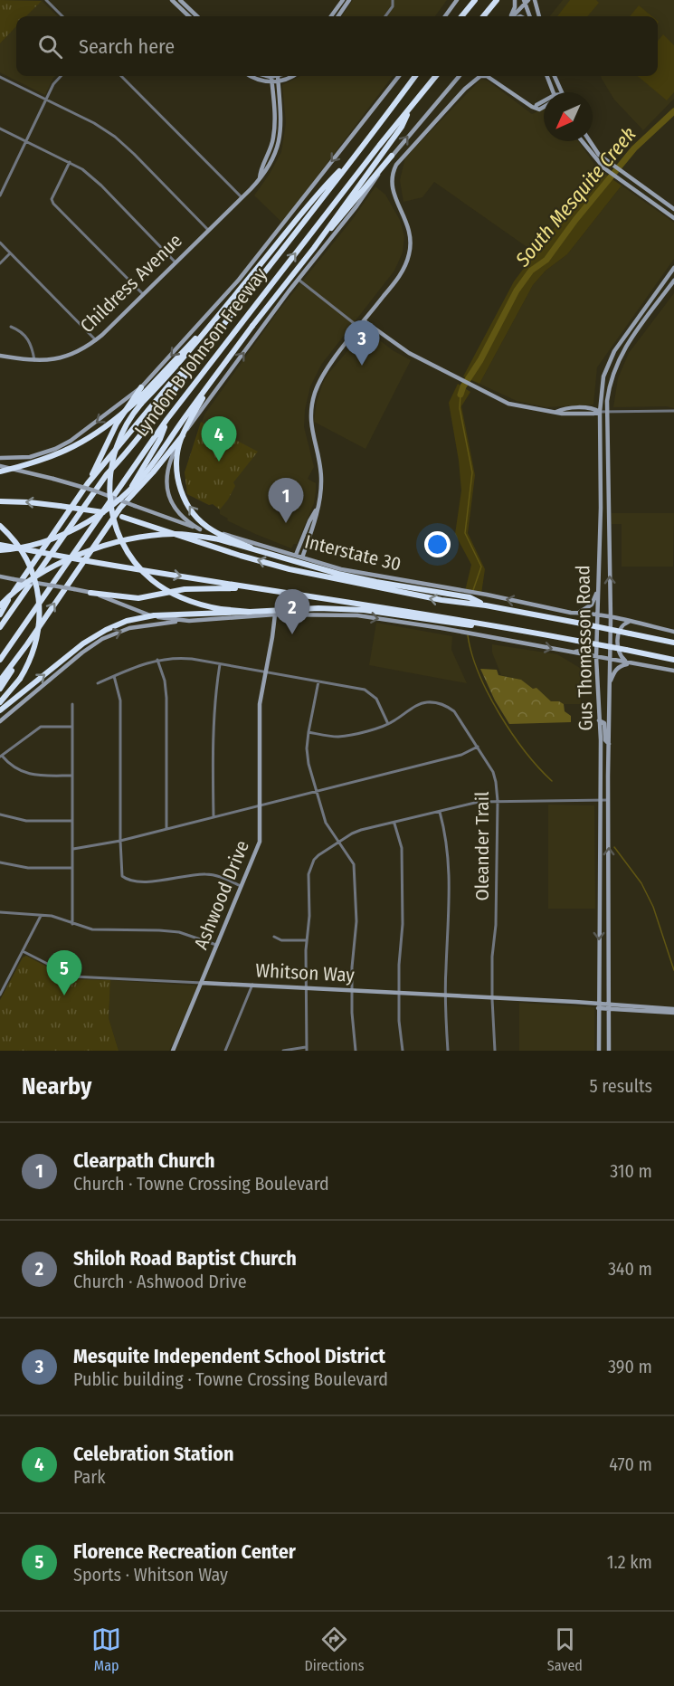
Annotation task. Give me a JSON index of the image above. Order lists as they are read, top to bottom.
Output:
{
  "streets": {
    "highway": ["Lyndon B Johnson Freeway"],
    "main road": [
      "Childress Avenue",
      "Interstate 30",
      "Gus Thomasson Road",
      "Ashwood Drive",
      "Whitson Way"
    ],
    "street": ["Oleander Trail"]
  },
  "crossings": [
    ["Lyndon B Johnson Freeway", "Interstate 30"],
    ["Interstate 30", "Gus Thomasson Road"],
    ["Gus Thomasson Road", "Whitson Way"],
    ["Oleander Trail", "Whitson Way"],
    ["Ashwood Drive", "Whitson Way"]
  ],
  "one_way": ["Interstate 30"],
  "water": ["South Mesquite Creek"],
  "north": "bottom left",
  "page": {
    "search": "Search here",
    "pins": [
      "3",
      "4",
      "1",
      "2",
      "5"
    ],
    "heading": ["Nearby", "5 results"],
    "list": [
      {
        "mark": "1",
        "name": "Clearpath Church",
        "note": "Church · Towne Crossing Boulevard",
        "value": "310 m"
      },
      {
        "mark": "2",
        "name": "Shiloh Road Baptist Church",
        "note": "Church · Ashwood Drive",
        "value": "340 m"
      },
      {
        "mark": "3",
        "name": "Mesquite Independent School District",
        "note": "Public building · Towne Crossing Boulevard",
        "value": "390 m"
      },
      {
        "mark": "4",
        "name": "Celebration Station",
        "note": "Park",
        "value": "470 m"
      },
      {
        "mark": "5",
        "name": "Florence Recreation Center",
        "note": "Sports · Whitson Way",
        "value": "1.2 km"
      }
    ],
    "nav": ["Map", "Directions", "Saved"]
  }
}
